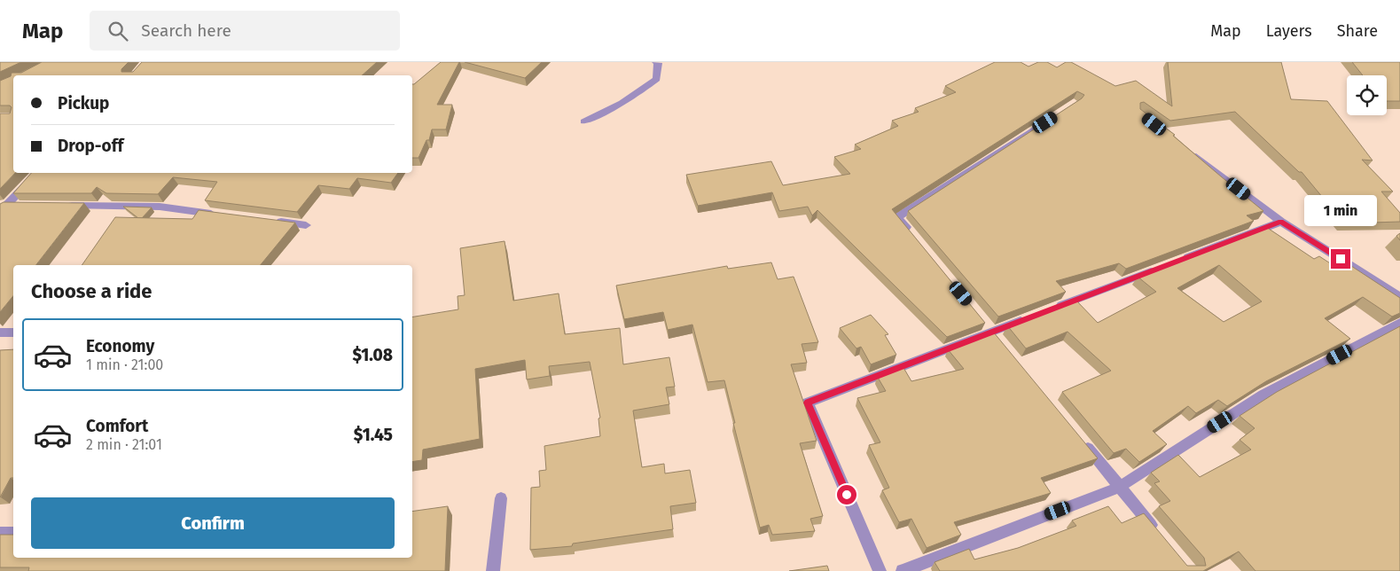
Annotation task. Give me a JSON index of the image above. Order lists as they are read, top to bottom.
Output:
{
  "page": {
    "header": "Map",
    "search": "Search here",
    "nav": ["Map", "Layers", "Share"],
    "banner": ["Pickup", "Drop-off"],
    "bubble": "1 min",
    "heading": "Choose a ride",
    "list": [
      {
        "name": "Economy",
        "note": "1 min · 21:00",
        "value": "$1.08"
      },
      {
        "name": "Comfort",
        "note": "2 min · 21:01",
        "value": "$1.45"
      }
    ],
    "buttons": "Confirm"
  }
}
